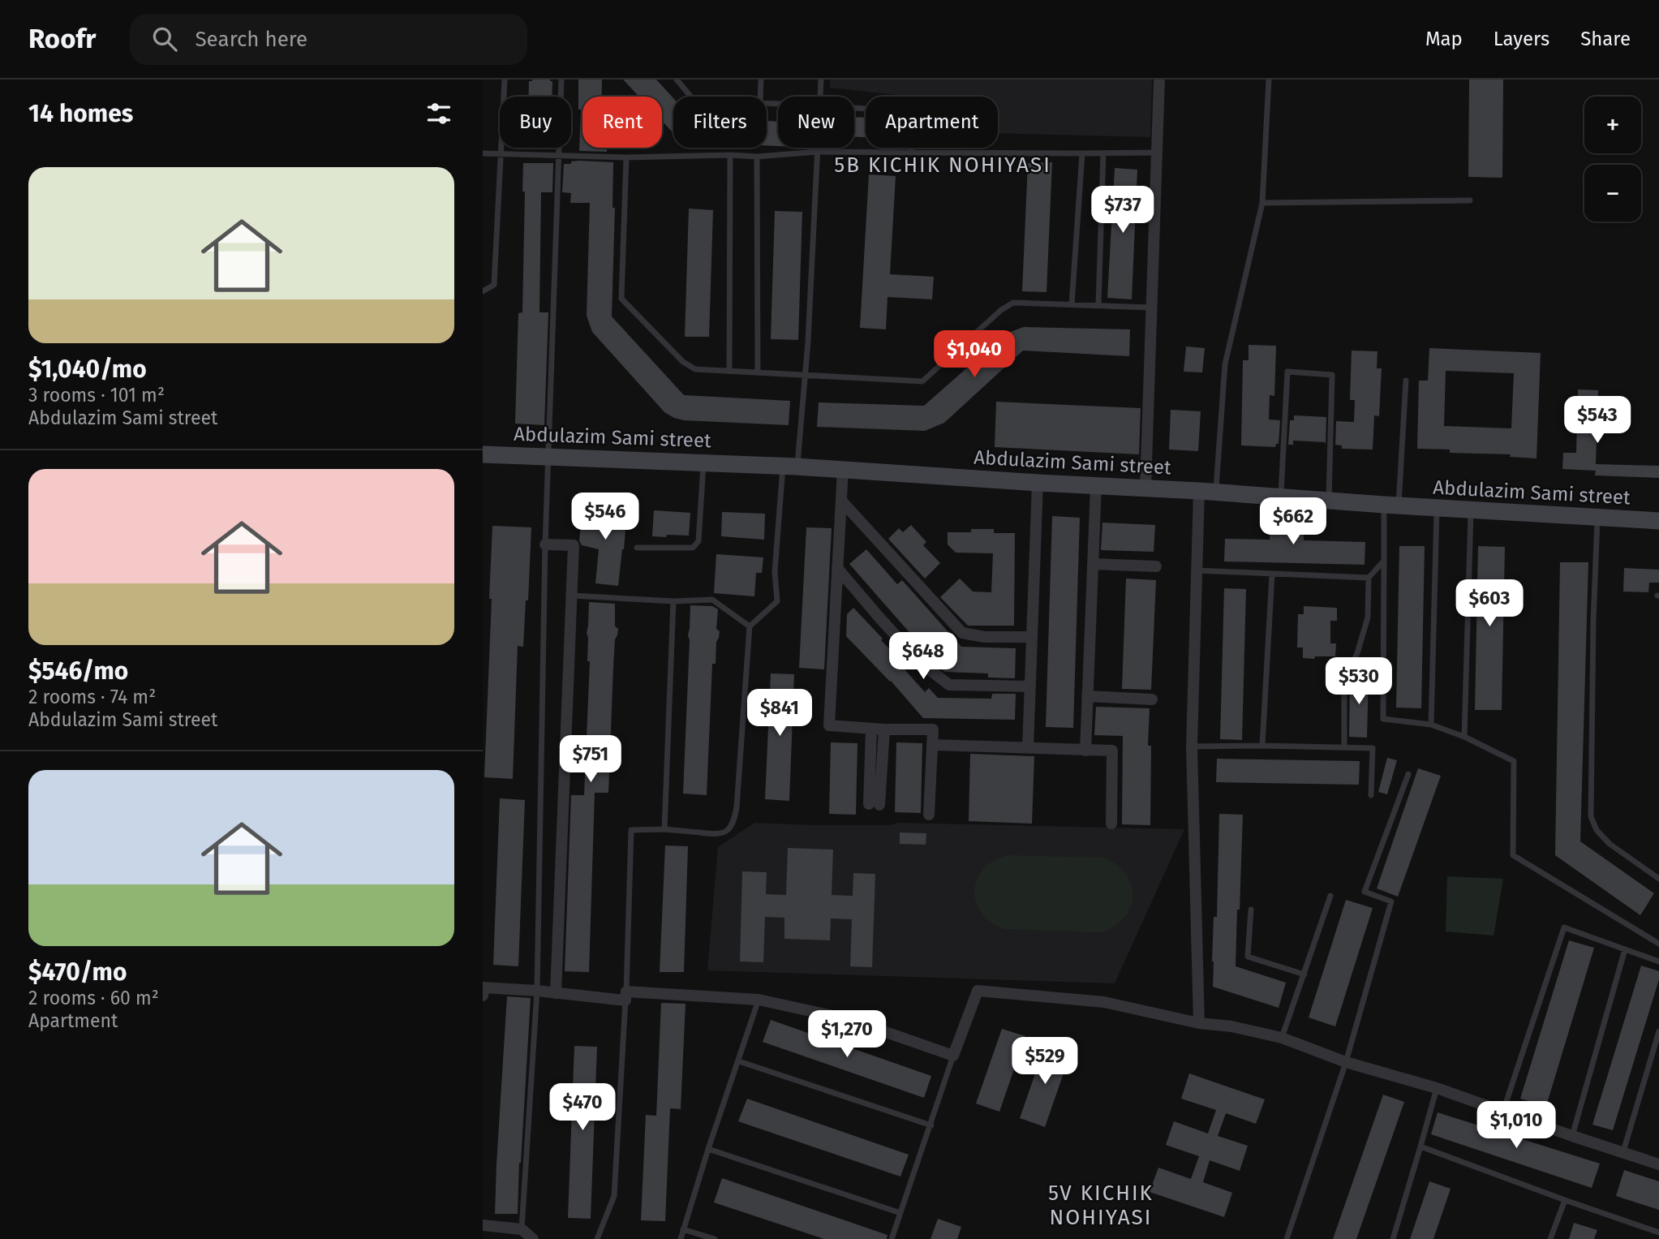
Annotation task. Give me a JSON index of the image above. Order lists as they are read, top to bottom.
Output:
{
  "streets": {
    "street": ["Abdulazim Sami street"]
  },
  "districts": ["5B KICHIK NOHIYASI", "5V KICHIK NOHIYASI"],
  "page": {
    "header": "Roofr",
    "search": "Search here",
    "nav": ["Map", "Layers", "Share"],
    "heading": "14 homes",
    "map_buttons": ["+", "−"],
    "chip": [
      "Buy",
      "Rent",
      "Filters",
      "New",
      "Apartment"
    ],
    "list": [
      {
        "name": "$1,040/mo",
        "note": "3 rooms · 101 m² · Abdulazim Sami street"
      },
      {
        "name": "$546/mo",
        "note": "2 rooms · 74 m² · Abdulazim Sami street"
      },
      {
        "name": "$470/mo",
        "note": "2 rooms · 60 m² · Apartment"
      }
    ],
    "price": [
      "$737",
      "$1,040",
      "$543",
      "$546",
      "$662",
      "$603",
      "$648",
      "$530",
      "$841",
      "$751",
      "$1,270",
      "$529",
      "$470",
      "$1,010"
    ]
  }
}
